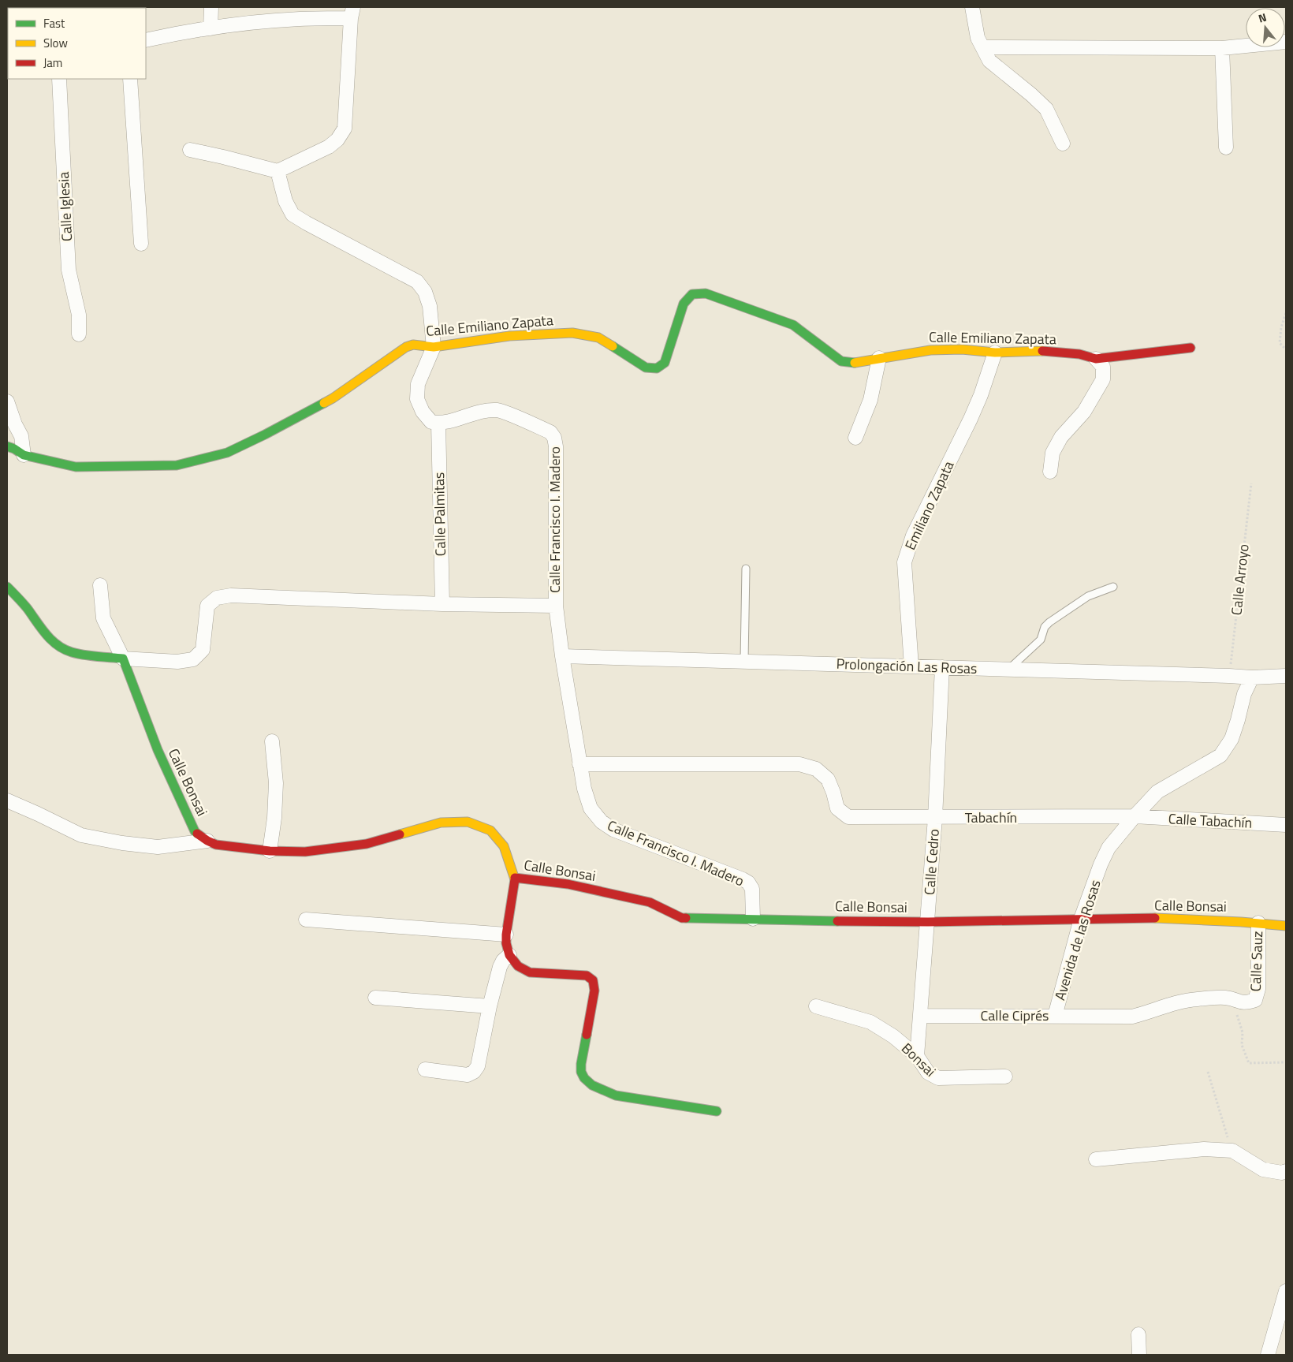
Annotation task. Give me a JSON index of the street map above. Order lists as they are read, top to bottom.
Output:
{
  "streets": {
    "street": [
      "Calle Iglesia",
      "Calle Emiliano Zapata",
      "Emiliano Zapata",
      "Calle Palmitas",
      "Calle Francisco I. Madero",
      "Prolongación Las Rosas",
      "Calle Bonsai",
      "Tabachín",
      "Calle Tabachín",
      "Calle Cedro",
      "Avenida de las Rosas",
      "Calle Sauz",
      "Calle Ciprés",
      "Bonsai"
    ],
    "path": ["Calle Arroyo"]
  },
  "crossings": [
    ["Calle Emiliano Zapata", "Emiliano Zapata"],
    ["Emiliano Zapata", "Prolongación Las Rosas"],
    ["Calle Palmitas", "Calle Francisco I. Madero"],
    ["Calle Francisco I. Madero", "Prolongación Las Rosas"],
    ["Calle Francisco I. Madero", "Calle Bonsai"],
    ["Calle Francisco I. Madero", "Tabachín"],
    ["Calle Arroyo", "Prolongación Las Rosas"],
    ["Prolongación Las Rosas", "Calle Cedro"],
    ["Prolongación Las Rosas", "Avenida de las Rosas"],
    ["Calle Bonsai", "Calle Cedro"],
    ["Calle Bonsai", "Avenida de las Rosas"],
    ["Calle Bonsai", "Calle Sauz"],
    ["Tabachín", "Calle Tabachín"],
    ["Tabachín", "Calle Cedro"],
    ["Tabachín", "Avenida de las Rosas"],
    ["Calle Tabachín", "Avenida de las Rosas"],
    ["Calle Cedro", "Calle Ciprés"],
    ["Calle Cedro", "Bonsai"],
    ["Avenida de las Rosas", "Calle Ciprés"],
    ["Calle Sauz", "Calle Ciprés"]
  ],
  "legend": ["Fast", "Slow", "Jam"],
  "north": "top"
}
